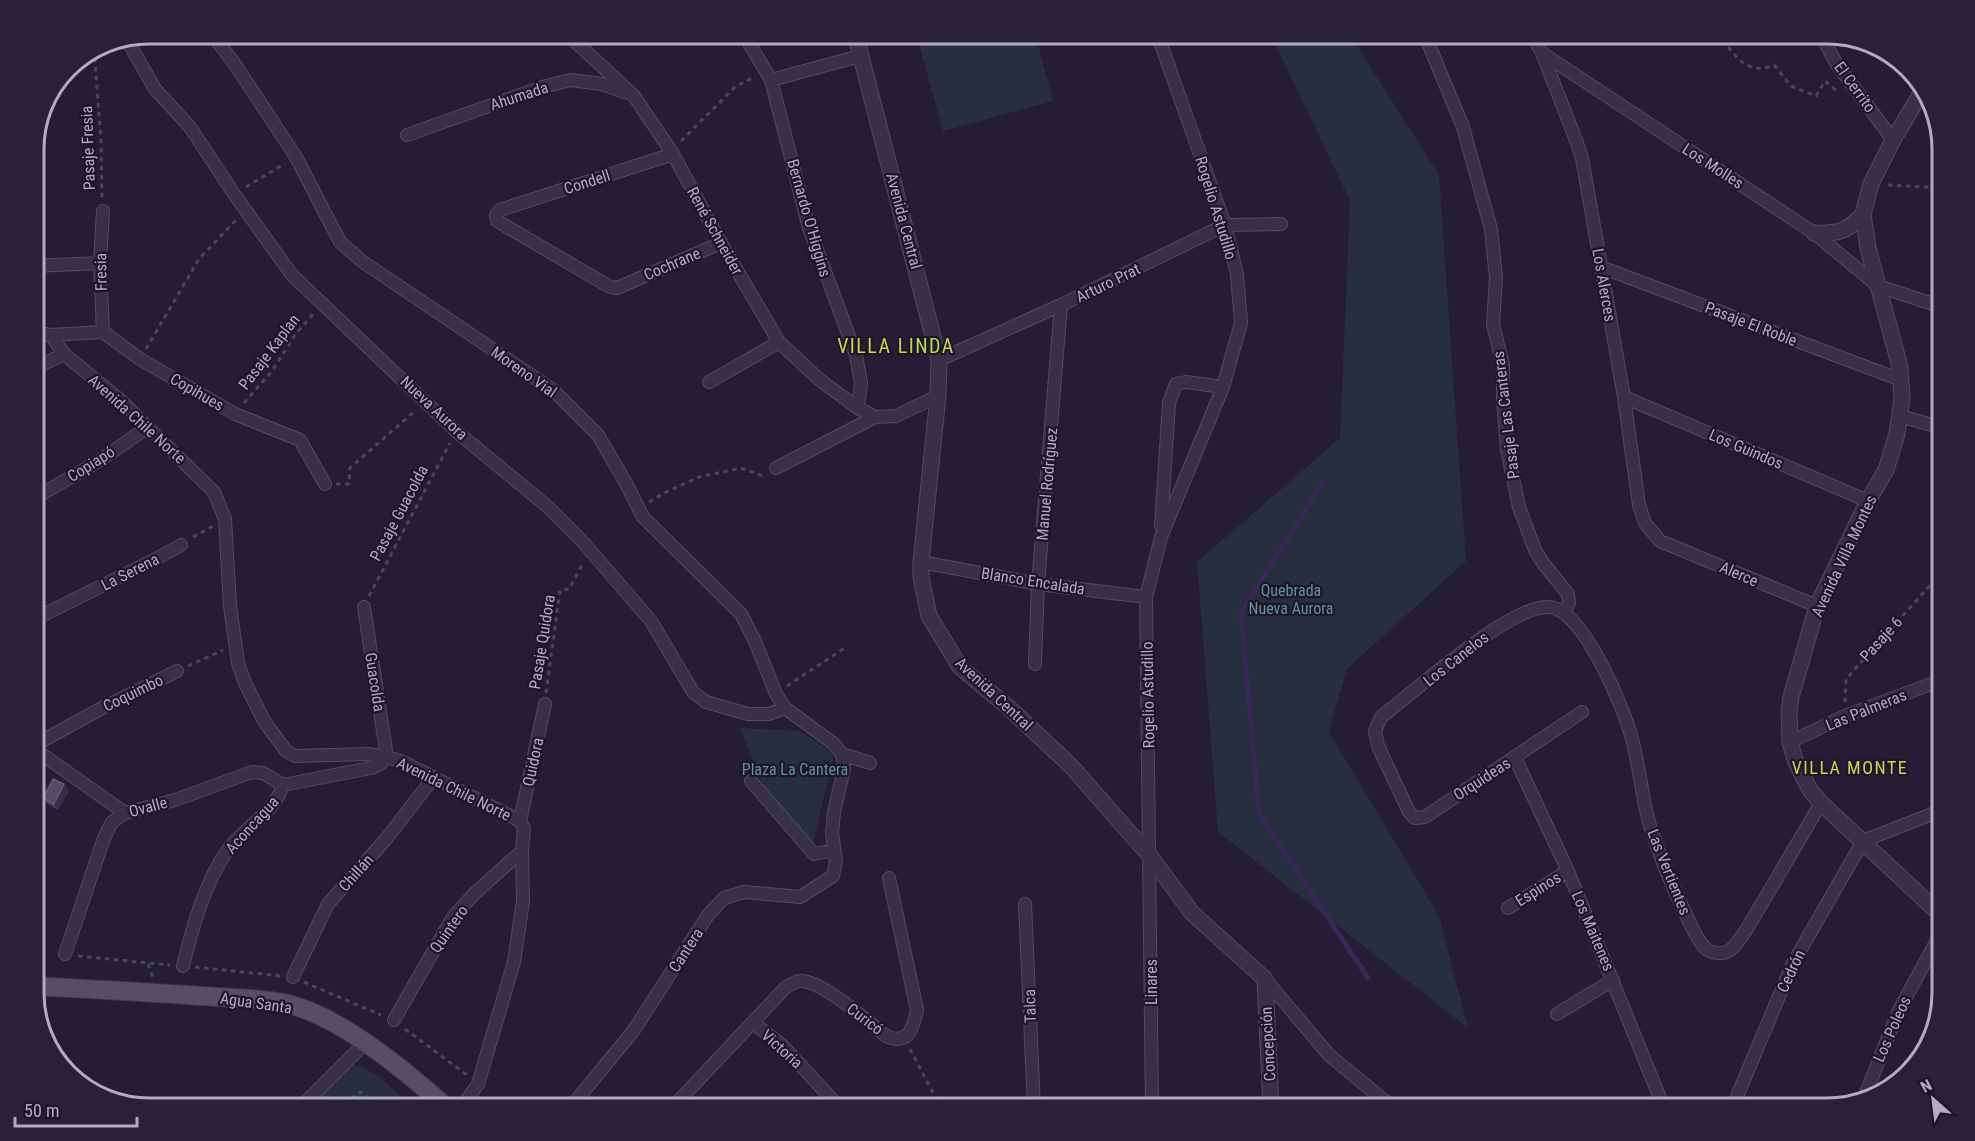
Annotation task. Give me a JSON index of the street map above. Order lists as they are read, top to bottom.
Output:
{
  "streets": {
    "main road": ["Agua Santa"],
    "street": [
      "El Cerrito",
      "Ahumada",
      "Los Molles",
      "Condell",
      "Rogelio Astudillo",
      "Bernardo O’Higgins",
      "Avenida Central",
      "René Schneider",
      "Cochrane",
      "Fresia",
      "Arturo Prat",
      "Los Alerces",
      "Pasaje El Roble",
      "Moreno Vial",
      "Copihues",
      "Nueva Aurora",
      "Pasaje Las Canteras",
      "Avenida Chile Norte",
      "Los Guindos",
      "Copiapó",
      "Manuel Rodríguez",
      "Avenida Villa Montes",
      "La Serena",
      "Alerce",
      "Blanco Encalada",
      "Los Canelos",
      "Guacolda",
      "Coquimbo",
      "Las Palmeras",
      "Quidora",
      "Orquideas",
      "Ovalle",
      "Aconcagua",
      "Las Vertientes",
      "Chillán",
      "Espinos",
      "Quintero",
      "Los Maitenes",
      "Cantera",
      "Cedrón",
      "Linares",
      "Talca",
      "Curicó",
      "Los Poleos",
      "Concepción",
      "Victoria"
    ],
    "path": [
      "Pasaje Fresia",
      "Pasaje Kaplan",
      "Pasaje Guacolda",
      "Pasaje 6",
      "Pasaje Quidora"
    ]
  },
  "crossings": [
    ["Ahumada", "René Schneider"],
    ["Pasaje Fresia", "Fresia"],
    ["Los Molles", "Los Alerces"],
    ["Los Molles", "Avenida Villa Montes"],
    ["Condell", "René Schneider"],
    ["Condell", "Cochrane"],
    ["Rogelio Astudillo", "Avenida Central"],
    ["Rogelio Astudillo", "Arturo Prat"],
    ["Rogelio Astudillo", "Blanco Encalada"],
    ["Rogelio Astudillo", "Linares"],
    ["Bernardo O’Higgins", "René Schneider"],
    ["Avenida Central", "Arturo Prat"],
    ["Avenida Central", "Blanco Encalada"],
    ["Avenida Central", "Linares"],
    ["Avenida Central", "Concepción"],
    ["René Schneider", "Cochrane"],
    ["Fresia", "Copihues"],
    ["Arturo Prat", "Manuel Rodríguez"],
    ["Los Alerces", "Pasaje El Roble"],
    ["Los Alerces", "Los Guindos"],
    ["Los Alerces", "Alerce"],
    ["Pasaje El Roble", "Avenida Villa Montes"],
    ["Pasaje Kaplan", "Copihues"],
    ["Pasaje Kaplan", "Nueva Aurora"],
    ["Moreno Vial", "Nueva Aurora"],
    ["Nueva Aurora", "Pasaje Guacolda"],
    ["Pasaje Las Canteras", "Los Canelos"],
    ["Pasaje Las Canteras", "Las Vertientes"],
    ["Avenida Chile Norte", "Copiapó"],
    ["Avenida Chile Norte", "Guacolda"],
    ["Avenida Chile Norte", "Coquimbo"],
    ["Avenida Chile Norte", "Quidora"],
    ["Avenida Chile Norte", "Aconcagua"],
    ["Avenida Chile Norte", "Chillán"],
    ["Avenida Chile Norte", "Quintero"],
    ["Los Guindos", "Avenida Villa Montes"],
    ["Manuel Rodríguez", "Blanco Encalada"],
    ["Pasaje Guacolda", "Guacolda"],
    ["Avenida Villa Montes", "Alerce"],
    ["Avenida Villa Montes", "Las Palmeras"],
    ["Avenida Villa Montes", "Las Vertientes"],
    ["Avenida Villa Montes", "Cedrón"],
    ["Pasaje 6", "Las Palmeras"],
    ["Pasaje Quidora", "Quidora"],
    ["Los Canelos", "Orquideas"],
    ["Los Canelos", "Las Vertientes"],
    ["Guacolda", "Aconcagua"],
    ["Orquideas", "Los Maitenes"],
    ["Ovalle", "Aconcagua"],
    ["Espinos", "Los Maitenes"],
    ["Curicó", "Victoria"]
  ],
  "districts": ["VILLA LINDA", "VILLA MONTE"],
  "parks": ["Quebrada Nueva Aurora", "Plaza La Cantera"],
  "scale_bar": "50 m",
  "north": "top left"
}
